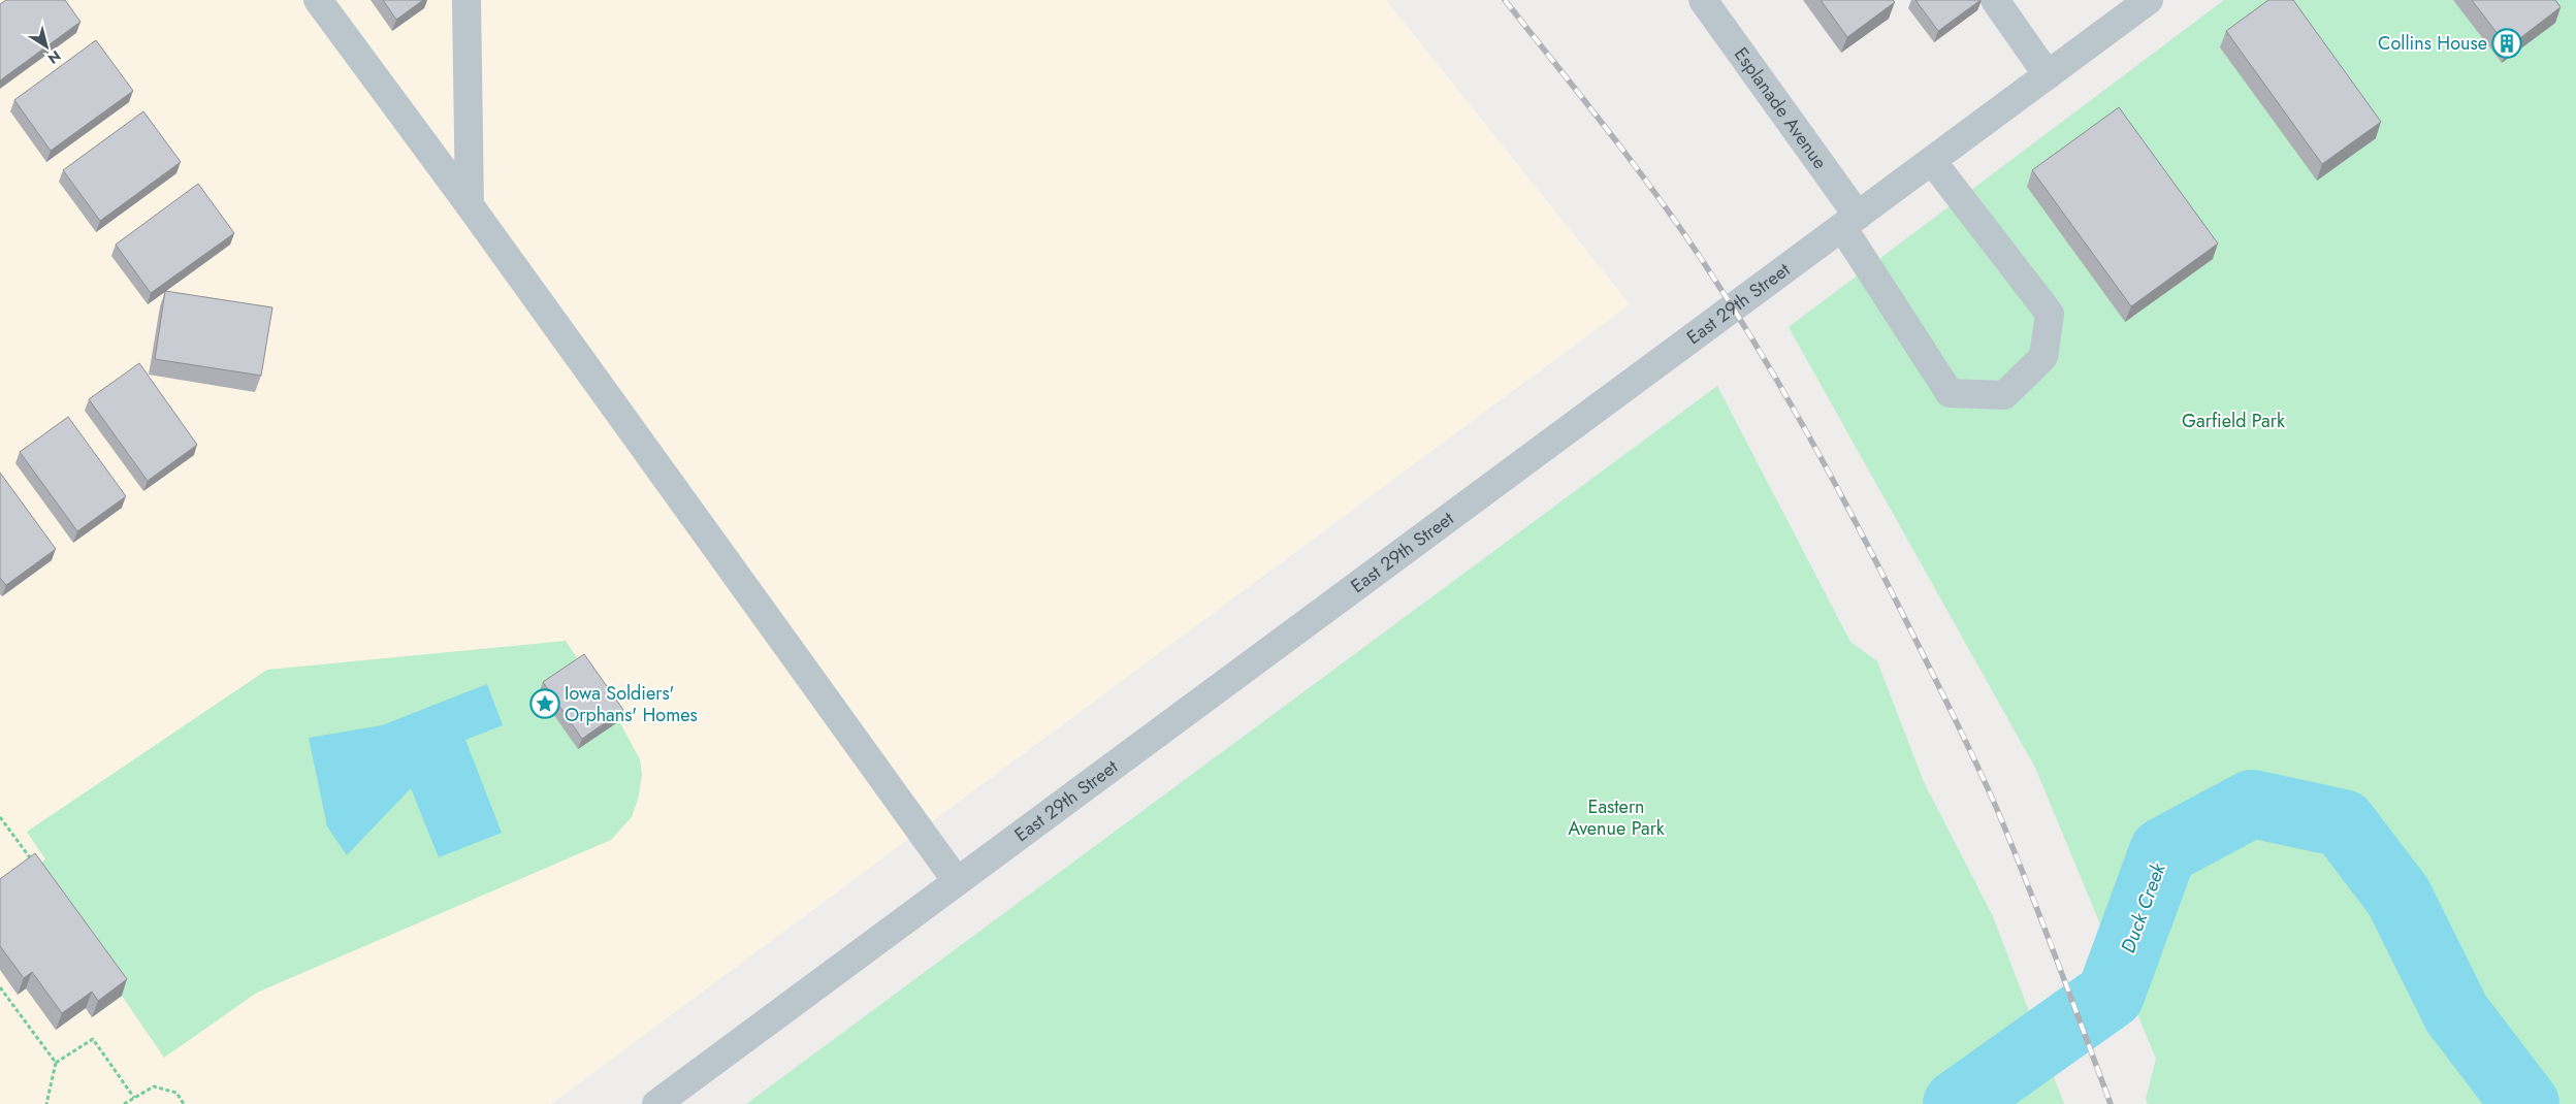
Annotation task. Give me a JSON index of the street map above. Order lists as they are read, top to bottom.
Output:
{
  "streets": {
    "street": ["Esplanade Avenue", "East 29th Street"]
  },
  "crossings": [
    ["Esplanade Avenue", "East 29th Street"]
  ],
  "water": ["Duck Creek"],
  "parks": ["Garfield Park", "Eastern Avenue Park"],
  "places": {
    "building": ["Collins House"],
    "place": ["Iowa Soldiers' Orphans' Homes"]
  },
  "north": "bottom right"
}
